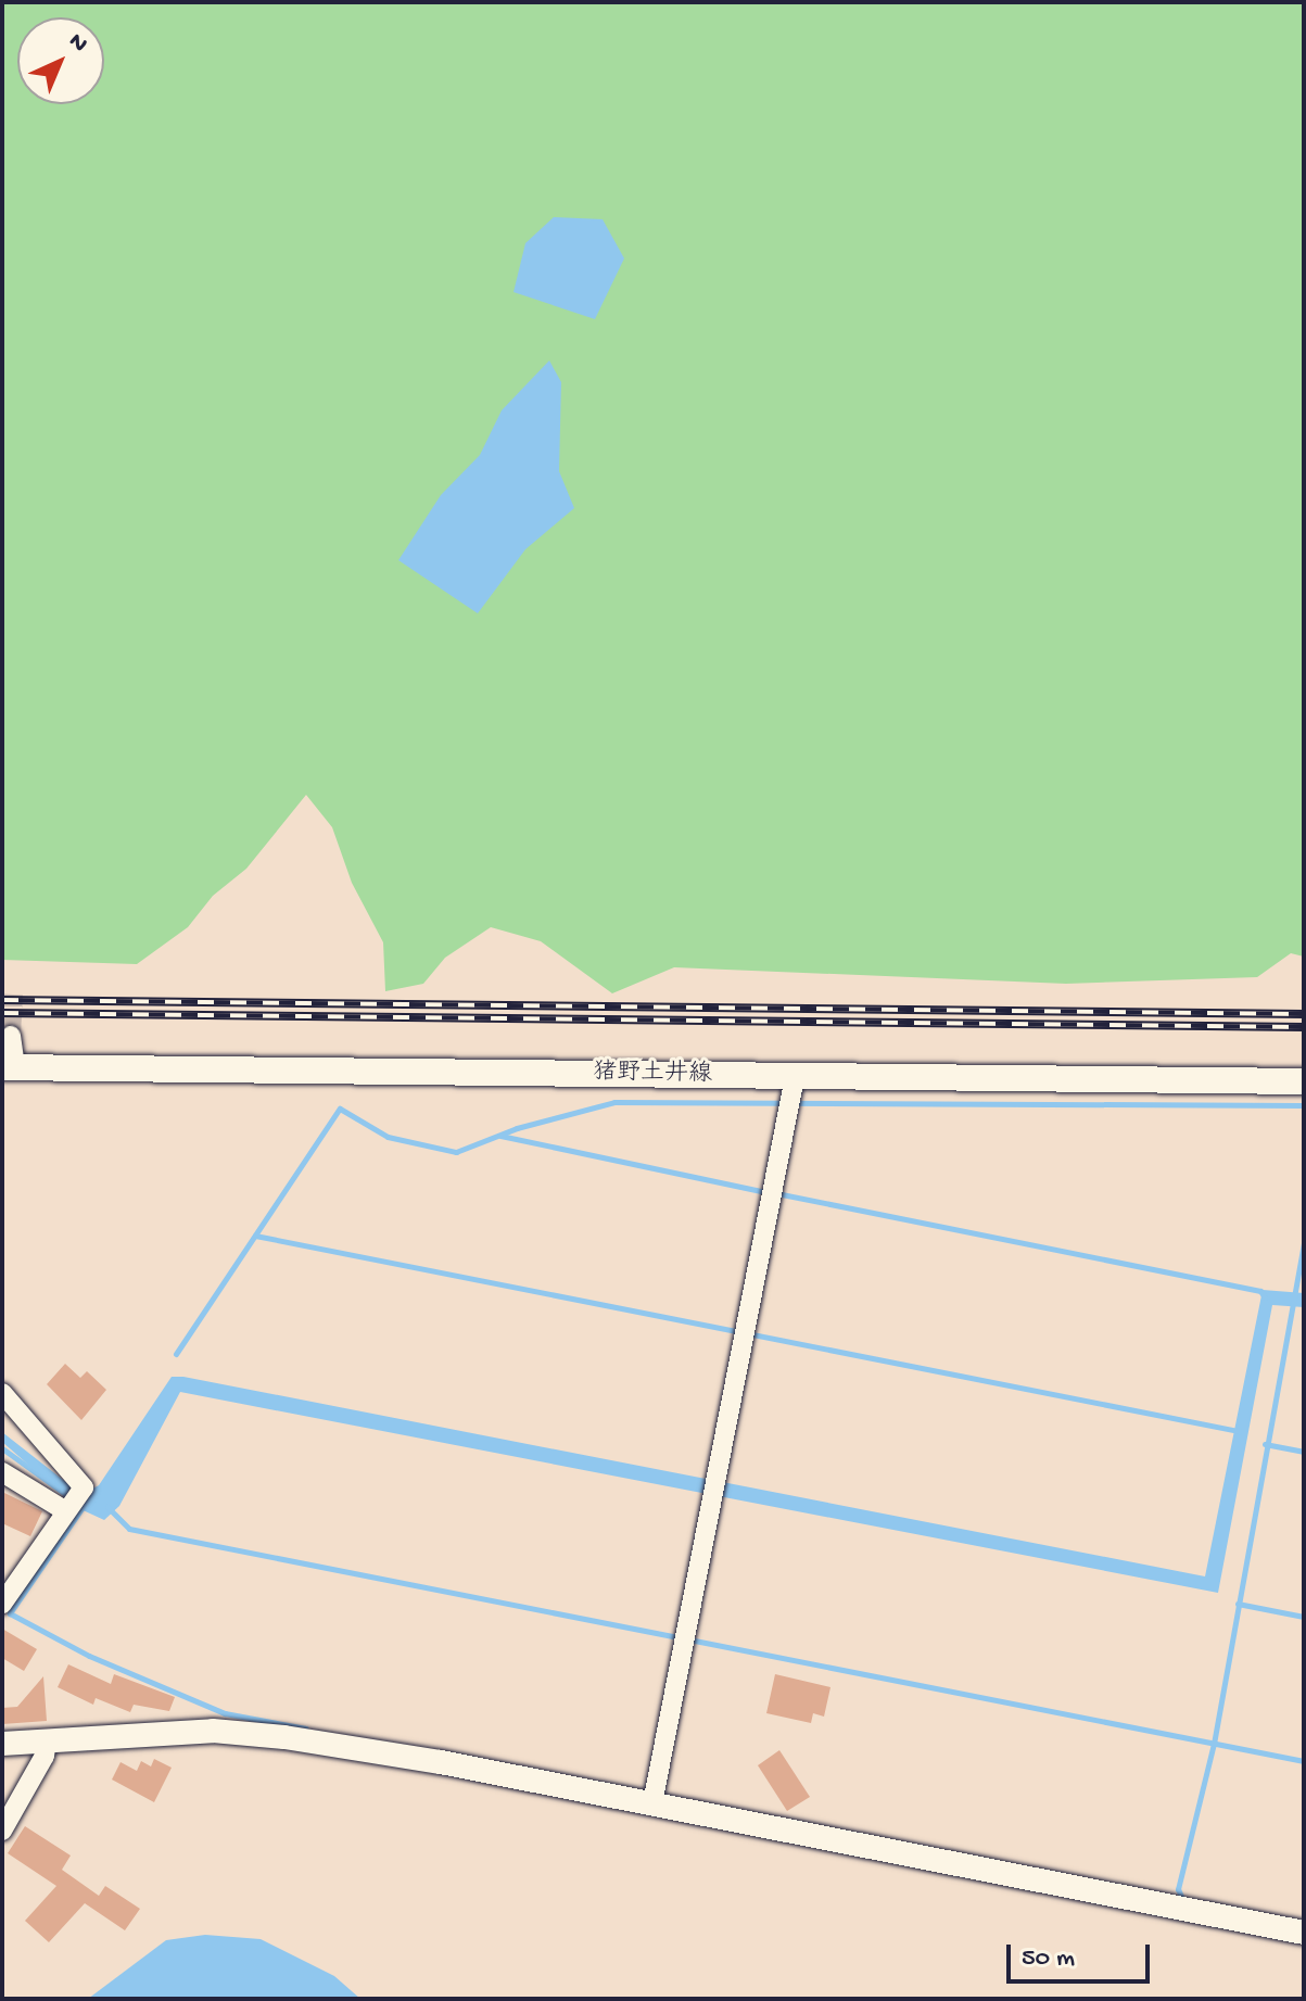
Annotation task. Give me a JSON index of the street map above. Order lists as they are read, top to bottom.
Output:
{
  "streets": {
    "main road": ["猪野土井線"]
  },
  "scale_bar": "50 m",
  "north": "top right"
}
